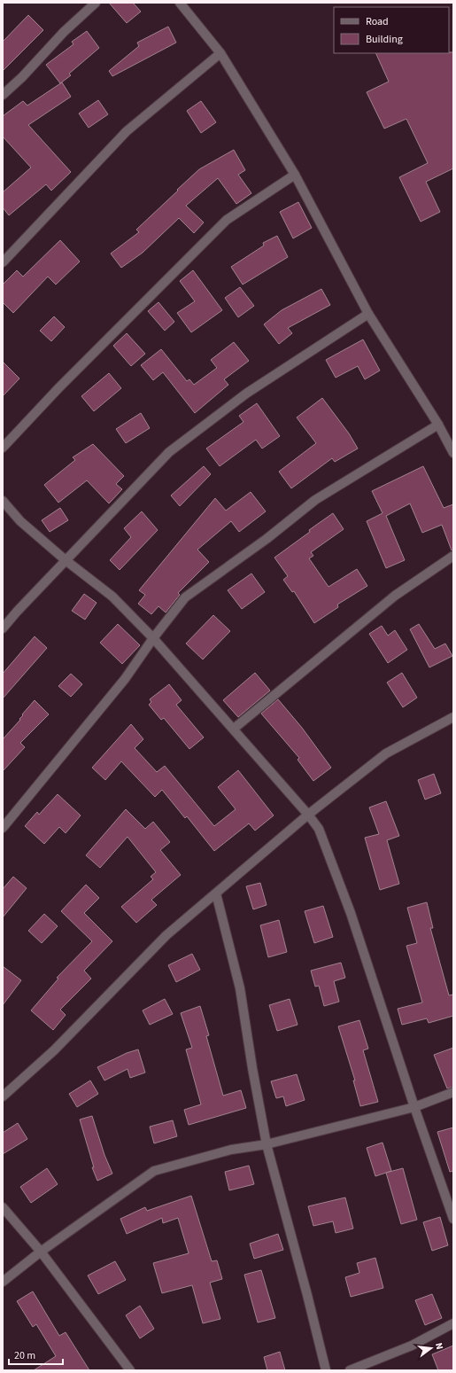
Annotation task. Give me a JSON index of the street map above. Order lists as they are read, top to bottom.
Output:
{
  "legend": ["Road", "Building"],
  "scale_bar": "20 m",
  "north": "right"
}
